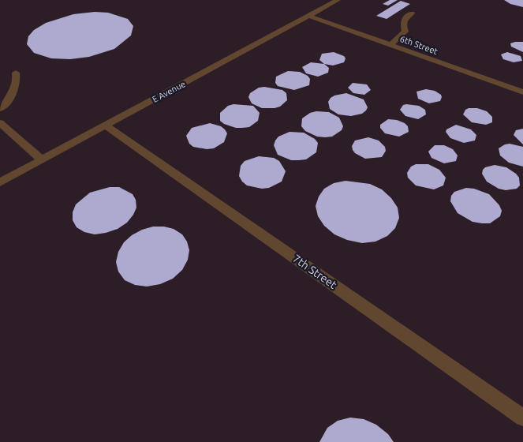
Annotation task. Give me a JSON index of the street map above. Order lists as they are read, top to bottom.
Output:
{
  "streets": {
    "lane": ["6th Street", "E Avenue", "7th Street"]
  },
  "crossings": [
    ["6th Street", "E Avenue"],
    ["E Avenue", "7th Street"]
  ]
}
